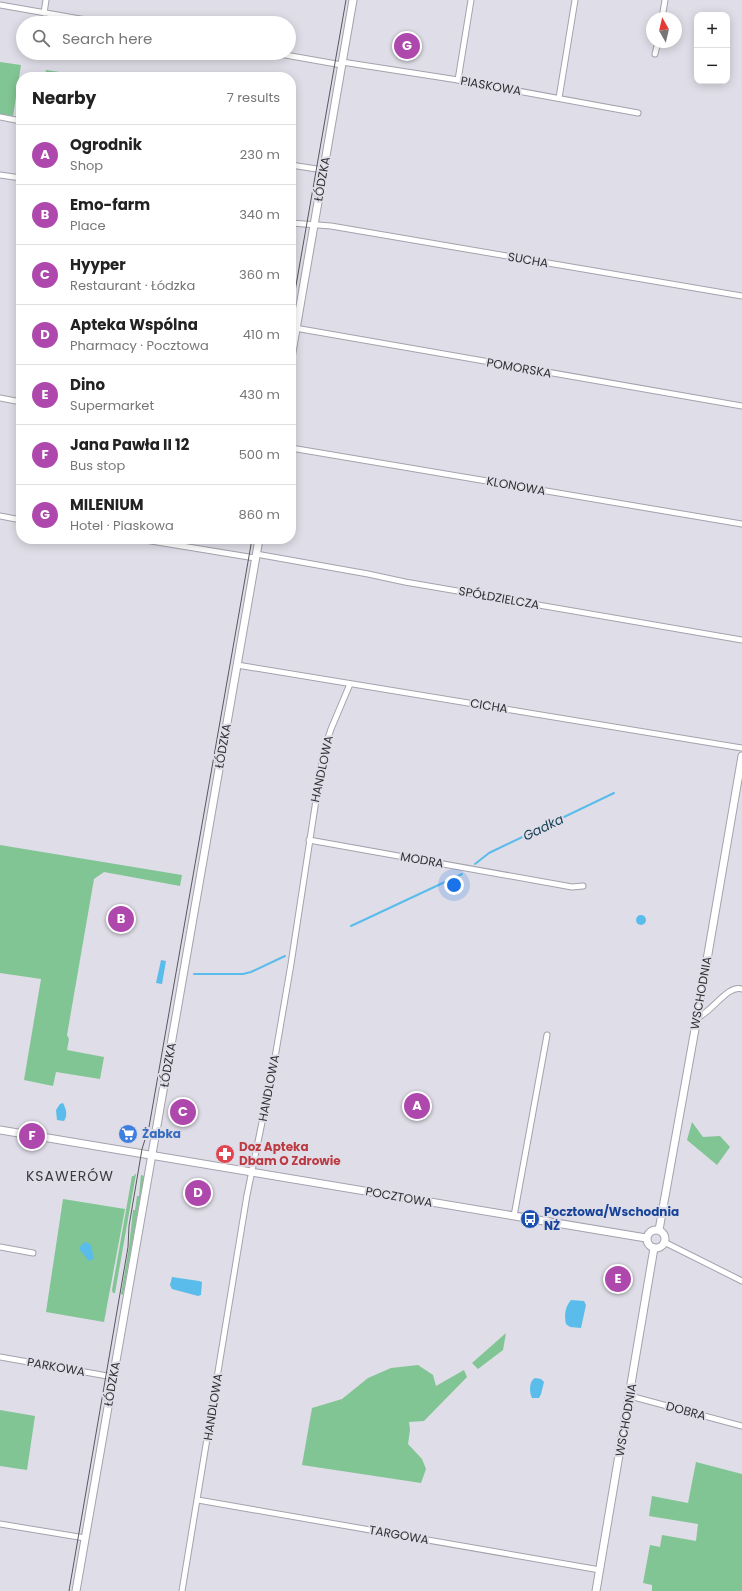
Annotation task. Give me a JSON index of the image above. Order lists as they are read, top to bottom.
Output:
{
  "streets": {
    "street": [
      "PIASKOWA",
      "ŁÓDZKA",
      "SUCHA",
      "POMORSKA",
      "KLONOWA",
      "SPÓŁDZIELCZA",
      "CICHA",
      "HANDLOWA",
      "MODRA",
      "WSCHODNIA",
      "POCZTOWA",
      "PARKOWA",
      "DOBRA",
      "TARGOWA"
    ]
  },
  "crossings": [
    ["PIASKOWA", "ŁÓDZKA"],
    ["ŁÓDZKA", "SUCHA"],
    ["ŁÓDZKA", "POMORSKA"],
    ["ŁÓDZKA", "SPÓŁDZIELCZA"],
    ["ŁÓDZKA", "CICHA"],
    ["ŁÓDZKA", "POCZTOWA"],
    ["ŁÓDZKA", "PARKOWA"],
    ["CICHA", "HANDLOWA"],
    ["HANDLOWA", "MODRA"],
    ["HANDLOWA", "POCZTOWA"],
    ["HANDLOWA", "TARGOWA"],
    ["WSCHODNIA", "POCZTOWA"],
    ["WSCHODNIA", "DOBRA"],
    ["WSCHODNIA", "TARGOWA"]
  ],
  "districts": ["KSAWERÓW"],
  "water": ["Gadka"],
  "places": {
    "supermarket": ["Żabka"],
    "pharmacy": ["Doz Apteka Dbam O Zdrowie"],
    "bus stop": ["Pocztowa/Wschodnia NŻ"]
  },
  "north": "top",
  "page": {
    "map_buttons": ["+", "−"],
    "search": "Search here",
    "pins": [
      "G",
      "B",
      "A",
      "C",
      "F",
      "D",
      "E"
    ],
    "heading": ["Nearby", "7 results"],
    "list": [
      {
        "mark": "A",
        "name": "Ogrodnik",
        "note": "Shop",
        "value": "230 m"
      },
      {
        "mark": "B",
        "name": "Emo-farm",
        "note": "Place",
        "value": "340 m"
      },
      {
        "mark": "C",
        "name": "Hyyper",
        "note": "Restaurant · Łódzka",
        "value": "360 m"
      },
      {
        "mark": "D",
        "name": "Apteka Wspólna",
        "note": "Pharmacy · Pocztowa",
        "value": "410 m"
      },
      {
        "mark": "E",
        "name": "Dino",
        "note": "Supermarket",
        "value": "430 m"
      },
      {
        "mark": "F",
        "name": "Jana Pawła II 12",
        "note": "Bus stop",
        "value": "500 m"
      },
      {
        "mark": "G",
        "name": "MILENIUM",
        "note": "Hotel · Piaskowa",
        "value": "860 m"
      }
    ]
  }
}
